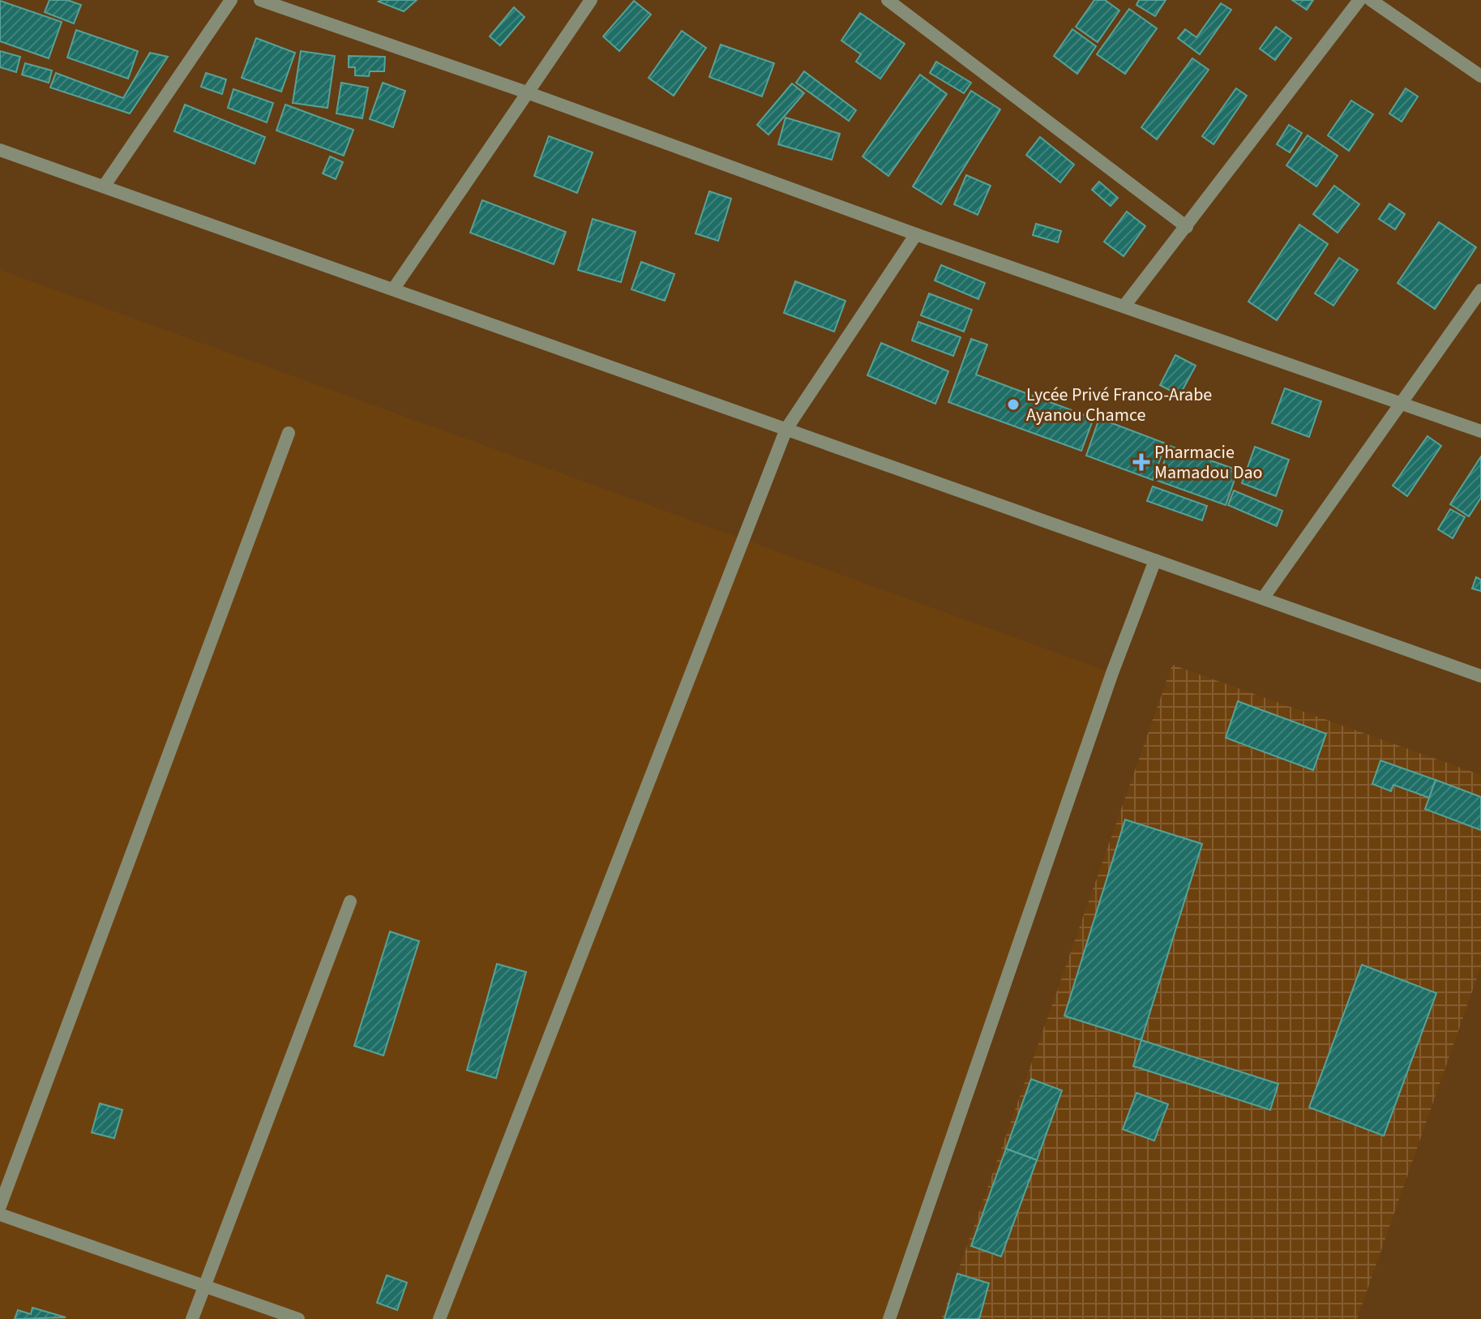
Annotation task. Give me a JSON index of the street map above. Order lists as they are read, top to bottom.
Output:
{
  "places": {
    "other": ["Lycée Privé Franco-Arabe Ayanou Chamce"],
    "health": ["Pharmacie Mamadou Dao"]
  }
}
